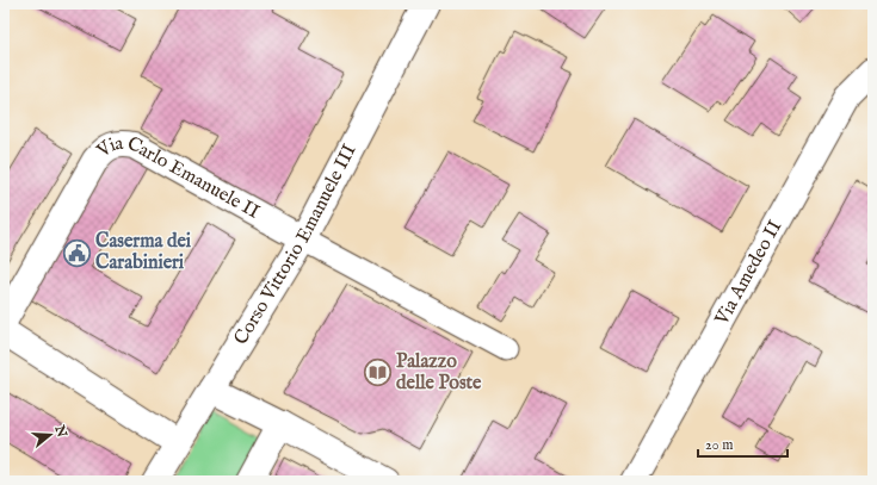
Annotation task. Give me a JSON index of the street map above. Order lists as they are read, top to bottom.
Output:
{
  "streets": {
    "street": ["Via Carlo Emanuele II", "Corso Vittorio Emanuele III", "Via Amedeo II"]
  },
  "crossings": [
    ["Via Carlo Emanuele II", "Corso Vittorio Emanuele III"]
  ],
  "places": {
    "public building": ["Caserma dei Carabinieri"],
    "library": ["Palazzo delle Poste"]
  },
  "scale_bar": "20 m",
  "north": "right"
}
